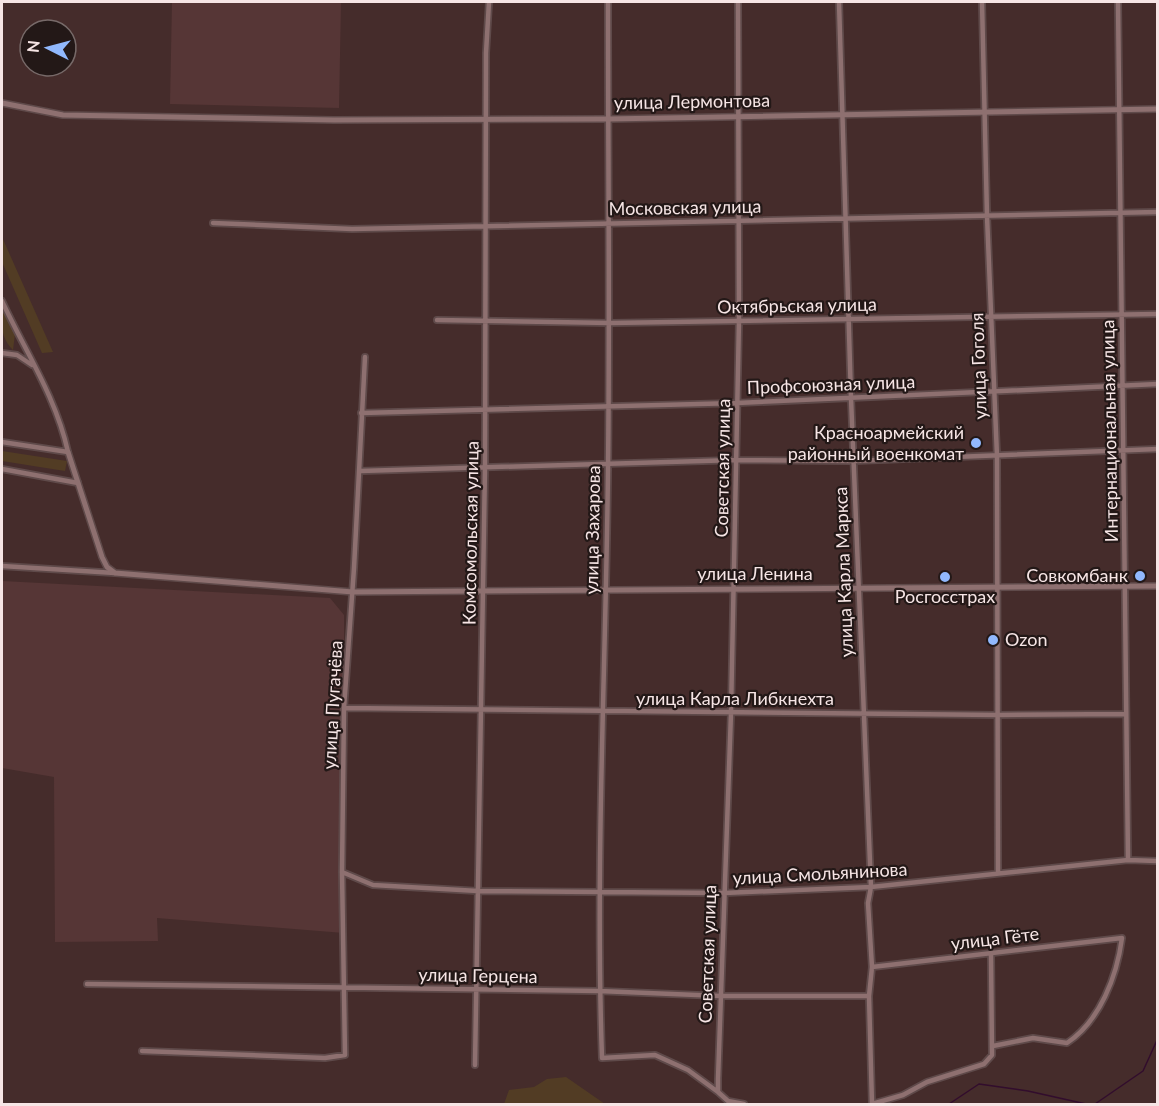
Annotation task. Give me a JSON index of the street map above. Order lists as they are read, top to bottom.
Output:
{
  "streets": {
    "street": [
      "улица Лермонтова",
      "Московская улица",
      "Октябрьская улица",
      "улица Гоголя",
      "Профсоюзная улица",
      "Интернациональная улица",
      "Советская улица",
      "улица Захарова",
      "Комсомольская улица",
      "улица Карла Маркса",
      "улица Ленина",
      "улица Карла Либкнехта",
      "улица Пугачёва",
      "улица Смольянинова",
      "улица Гёте",
      "улица Герцена"
    ]
  },
  "crossings": [
    ["улица Лермонтова", "улица Гоголя"],
    ["улица Лермонтова", "Интернациональная улица"],
    ["улица Лермонтова", "Советская улица"],
    ["улица Лермонтова", "улица Захарова"],
    ["улица Лермонтова", "Комсомольская улица"],
    ["улица Лермонтова", "улица Карла Маркса"],
    ["Московская улица", "улица Гоголя"],
    ["Московская улица", "Интернациональная улица"],
    ["Московская улица", "Советская улица"],
    ["Московская улица", "улица Захарова"],
    ["Московская улица", "Комсомольская улица"],
    ["Московская улица", "улица Карла Маркса"],
    ["Октябрьская улица", "улица Гоголя"],
    ["Октябрьская улица", "Интернациональная улица"],
    ["Октябрьская улица", "Советская улица"],
    ["Октябрьская улица", "улица Захарова"],
    ["Октябрьская улица", "Комсомольская улица"],
    ["Октябрьская улица", "улица Карла Маркса"],
    ["улица Гоголя", "Профсоюзная улица"],
    ["улица Гоголя", "улица Ленина"],
    ["улица Гоголя", "улица Карла Либкнехта"],
    ["улица Гоголя", "улица Смольянинова"],
    ["Профсоюзная улица", "Интернациональная улица"],
    ["Профсоюзная улица", "Советская улица"],
    ["Профсоюзная улица", "улица Захарова"],
    ["Профсоюзная улица", "Комсомольская улица"],
    ["Профсоюзная улица", "улица Карла Маркса"],
    ["Профсоюзная улица", "улица Пугачёва"],
    ["Интернациональная улица", "улица Ленина"],
    ["Интернациональная улица", "улица Карла Либкнехта"],
    ["Интернациональная улица", "улица Смольянинова"],
    ["Советская улица", "улица Захарова"],
    ["Советская улица", "улица Ленина"],
    ["Советская улица", "улица Карла Либкнехта"],
    ["Советская улица", "улица Смольянинова"],
    ["Советская улица", "улица Герцена"],
    ["улица Захарова", "улица Ленина"],
    ["улица Захарова", "улица Карла Либкнехта"],
    ["улица Захарова", "улица Смольянинова"],
    ["улица Захарова", "улица Герцена"],
    ["Комсомольская улица", "улица Ленина"],
    ["Комсомольская улица", "улица Карла Либкнехта"],
    ["Комсомольская улица", "улица Смольянинова"],
    ["Комсомольская улица", "улица Герцена"],
    ["улица Карла Маркса", "улица Ленина"],
    ["улица Карла Маркса", "улица Карла Либкнехта"],
    ["улица Карла Маркса", "улица Смольянинова"],
    ["улица Карла Маркса", "улица Гёте"],
    ["улица Карла Маркса", "улица Герцена"],
    ["улица Ленина", "улица Пугачёва"],
    ["улица Карла Либкнехта", "улица Пугачёва"],
    ["улица Пугачёва", "улица Смольянинова"],
    ["улица Пугачёва", "улица Герцена"]
  ],
  "places": [
    "Красноармейский районный военкомат",
    "Совкомбанк",
    "Росгосстрах",
    "Ozon"
  ],
  "north": "left"
}
